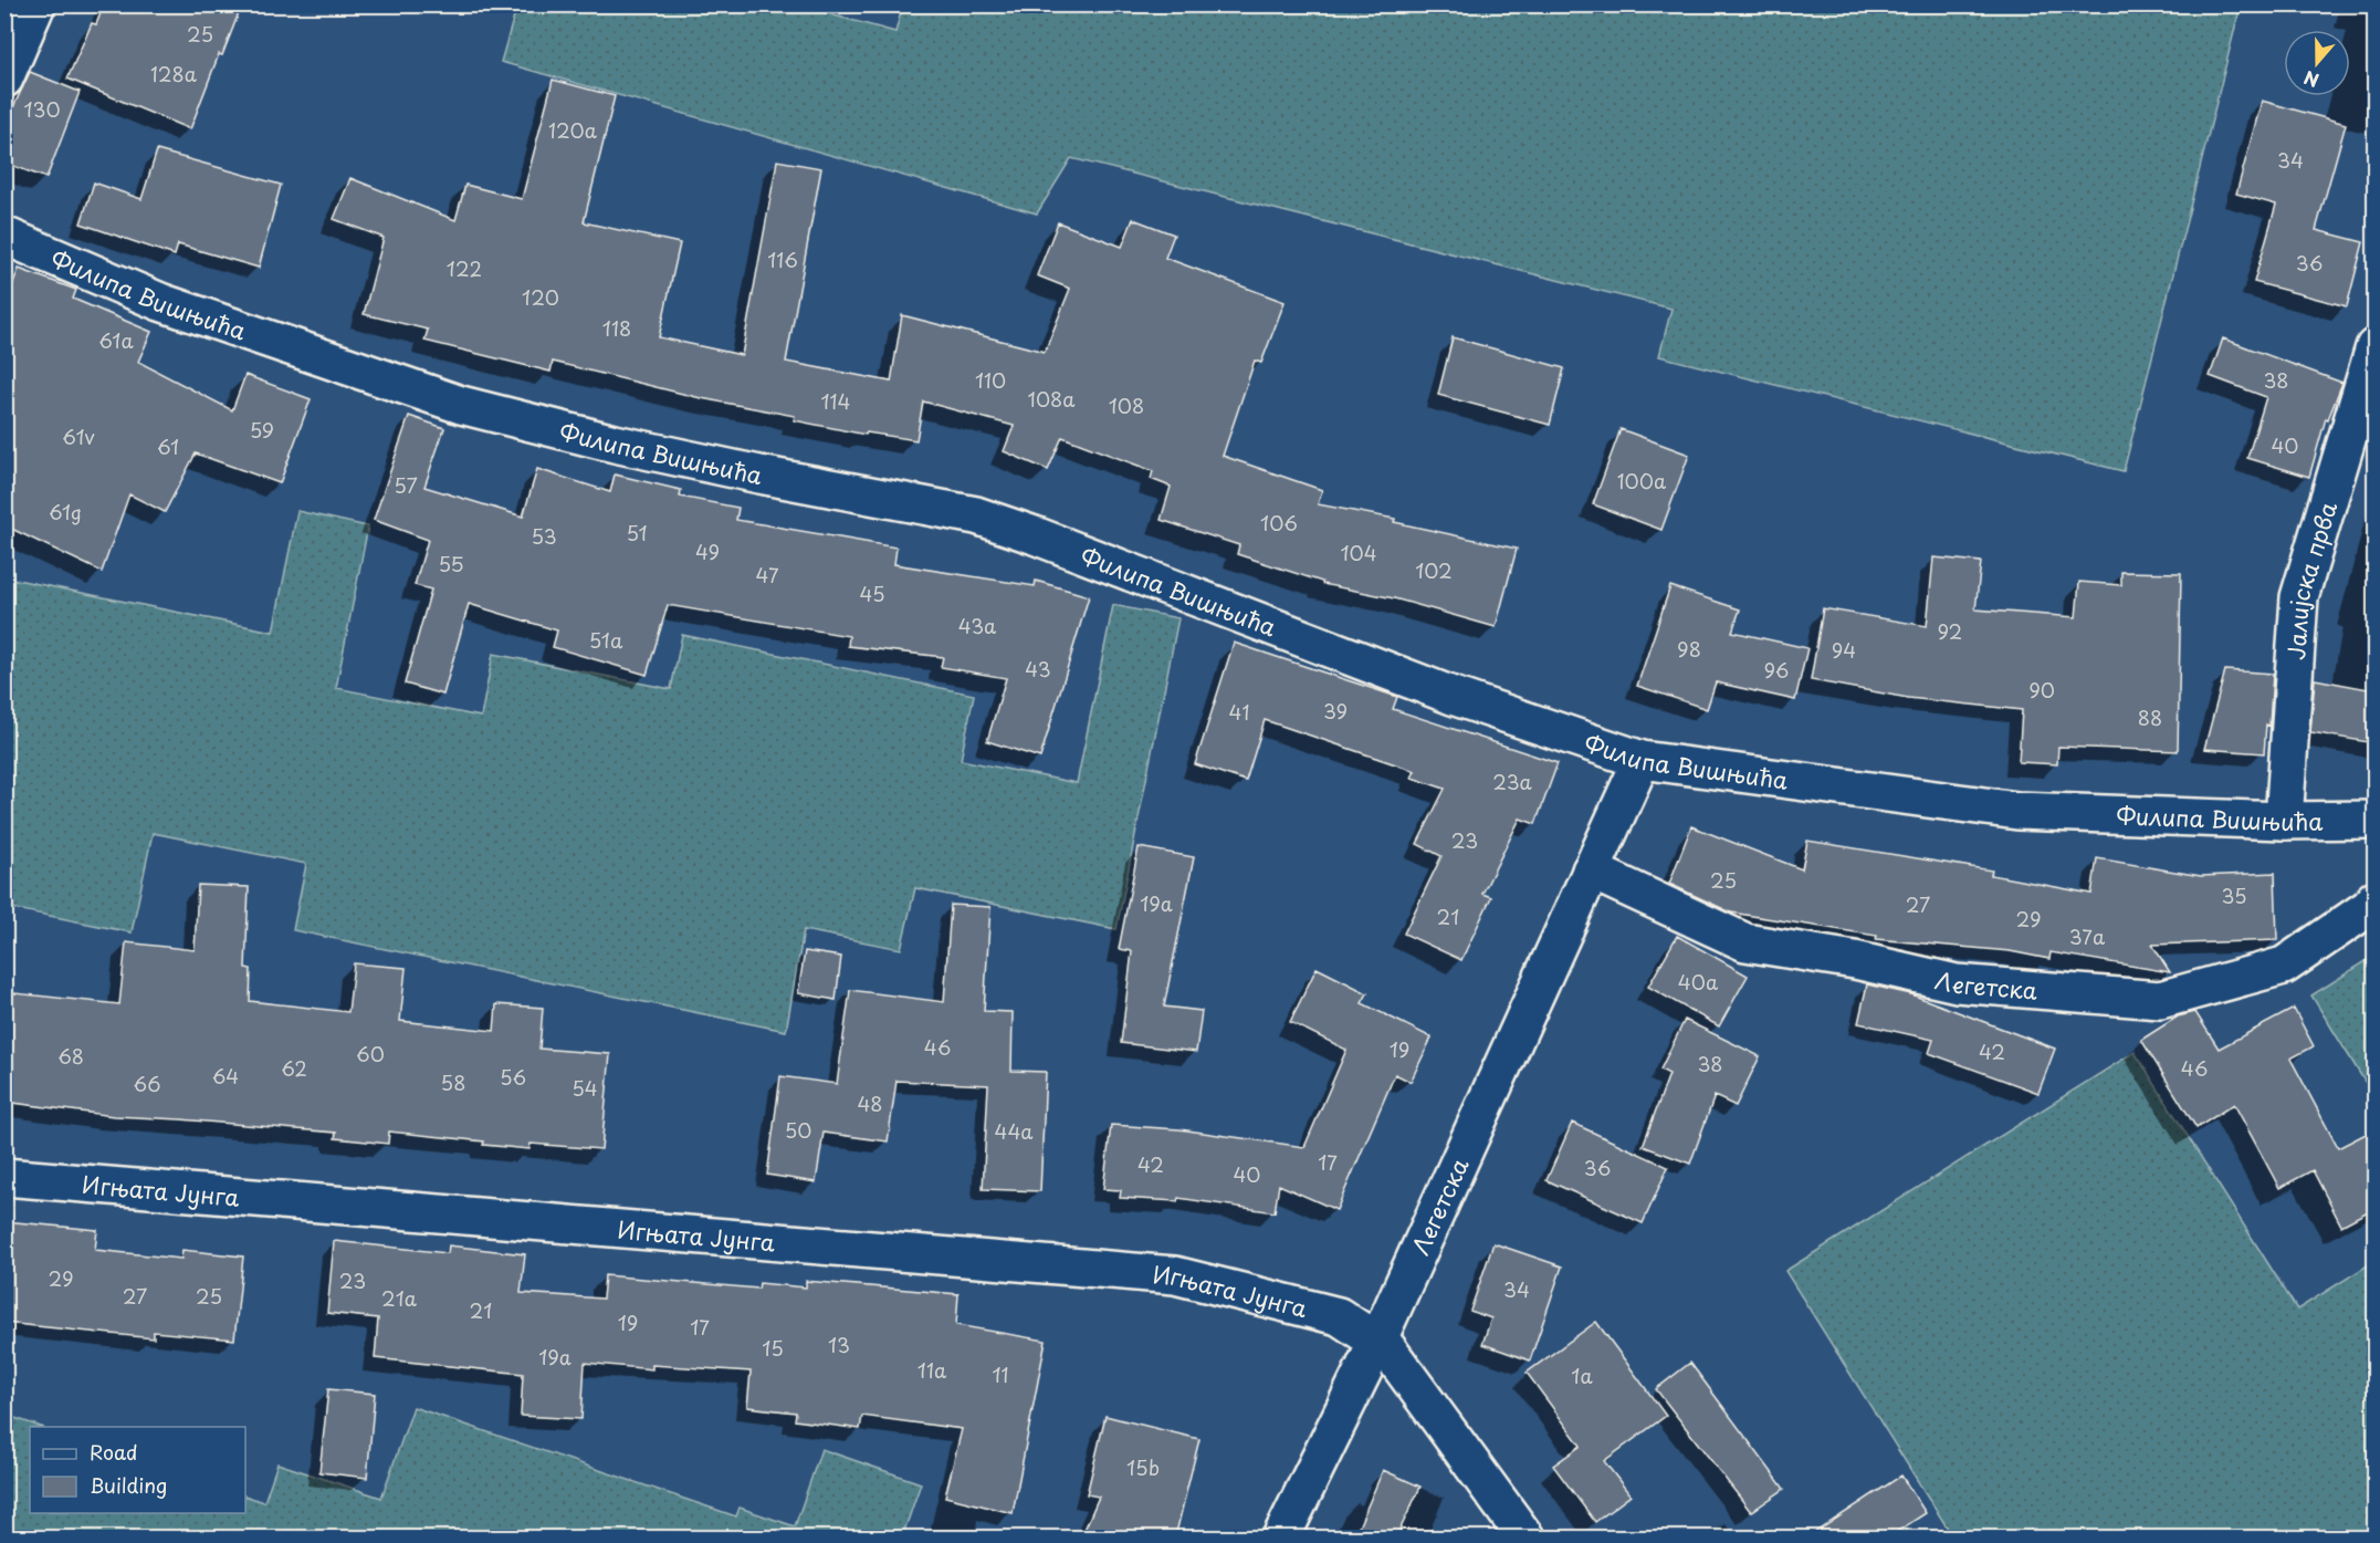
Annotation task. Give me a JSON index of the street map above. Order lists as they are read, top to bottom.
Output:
{
  "streets": {
    "street": [
      "Филипа Вишњића",
      "Јалијска прва",
      "Легетска",
      "Игњата Јунга"
    ]
  },
  "crossings": [
    ["Филипа Вишњића", "Јалијска прва"],
    ["Филипа Вишњића", "Легетска"],
    ["Легетска", "Игњата Јунга"]
  ],
  "house_numbers": [
    "25",
    "128a",
    "130",
    "120a",
    "34",
    "116",
    "36",
    "122",
    "120",
    "118",
    "61a",
    "110",
    "38",
    "108a",
    "114",
    "108",
    "59",
    "61v",
    "40",
    "61",
    "100a",
    "57",
    "61g",
    "106",
    "51",
    "53",
    "49",
    "104",
    "55",
    "102",
    "47",
    "45",
    "43a",
    "92",
    "51a",
    "98",
    "94",
    "43",
    "96",
    "90",
    "39",
    "41",
    "88",
    "23a",
    "23",
    "25",
    "35",
    "19a",
    "27",
    "21",
    "29",
    "37a",
    "40a",
    "46",
    "19",
    "42",
    "60",
    "68",
    "38",
    "62",
    "46",
    "64",
    "56",
    "58",
    "66",
    "54",
    "48",
    "50",
    "44a",
    "17",
    "42",
    "36",
    "40",
    "29",
    "23",
    "34",
    "27",
    "25",
    "21a",
    "21",
    "19",
    "17",
    "13",
    "15",
    "19a",
    "11a",
    "11",
    "1a",
    "15b"
  ],
  "legend": ["Road", "Building"],
  "north": "bottom"
}
